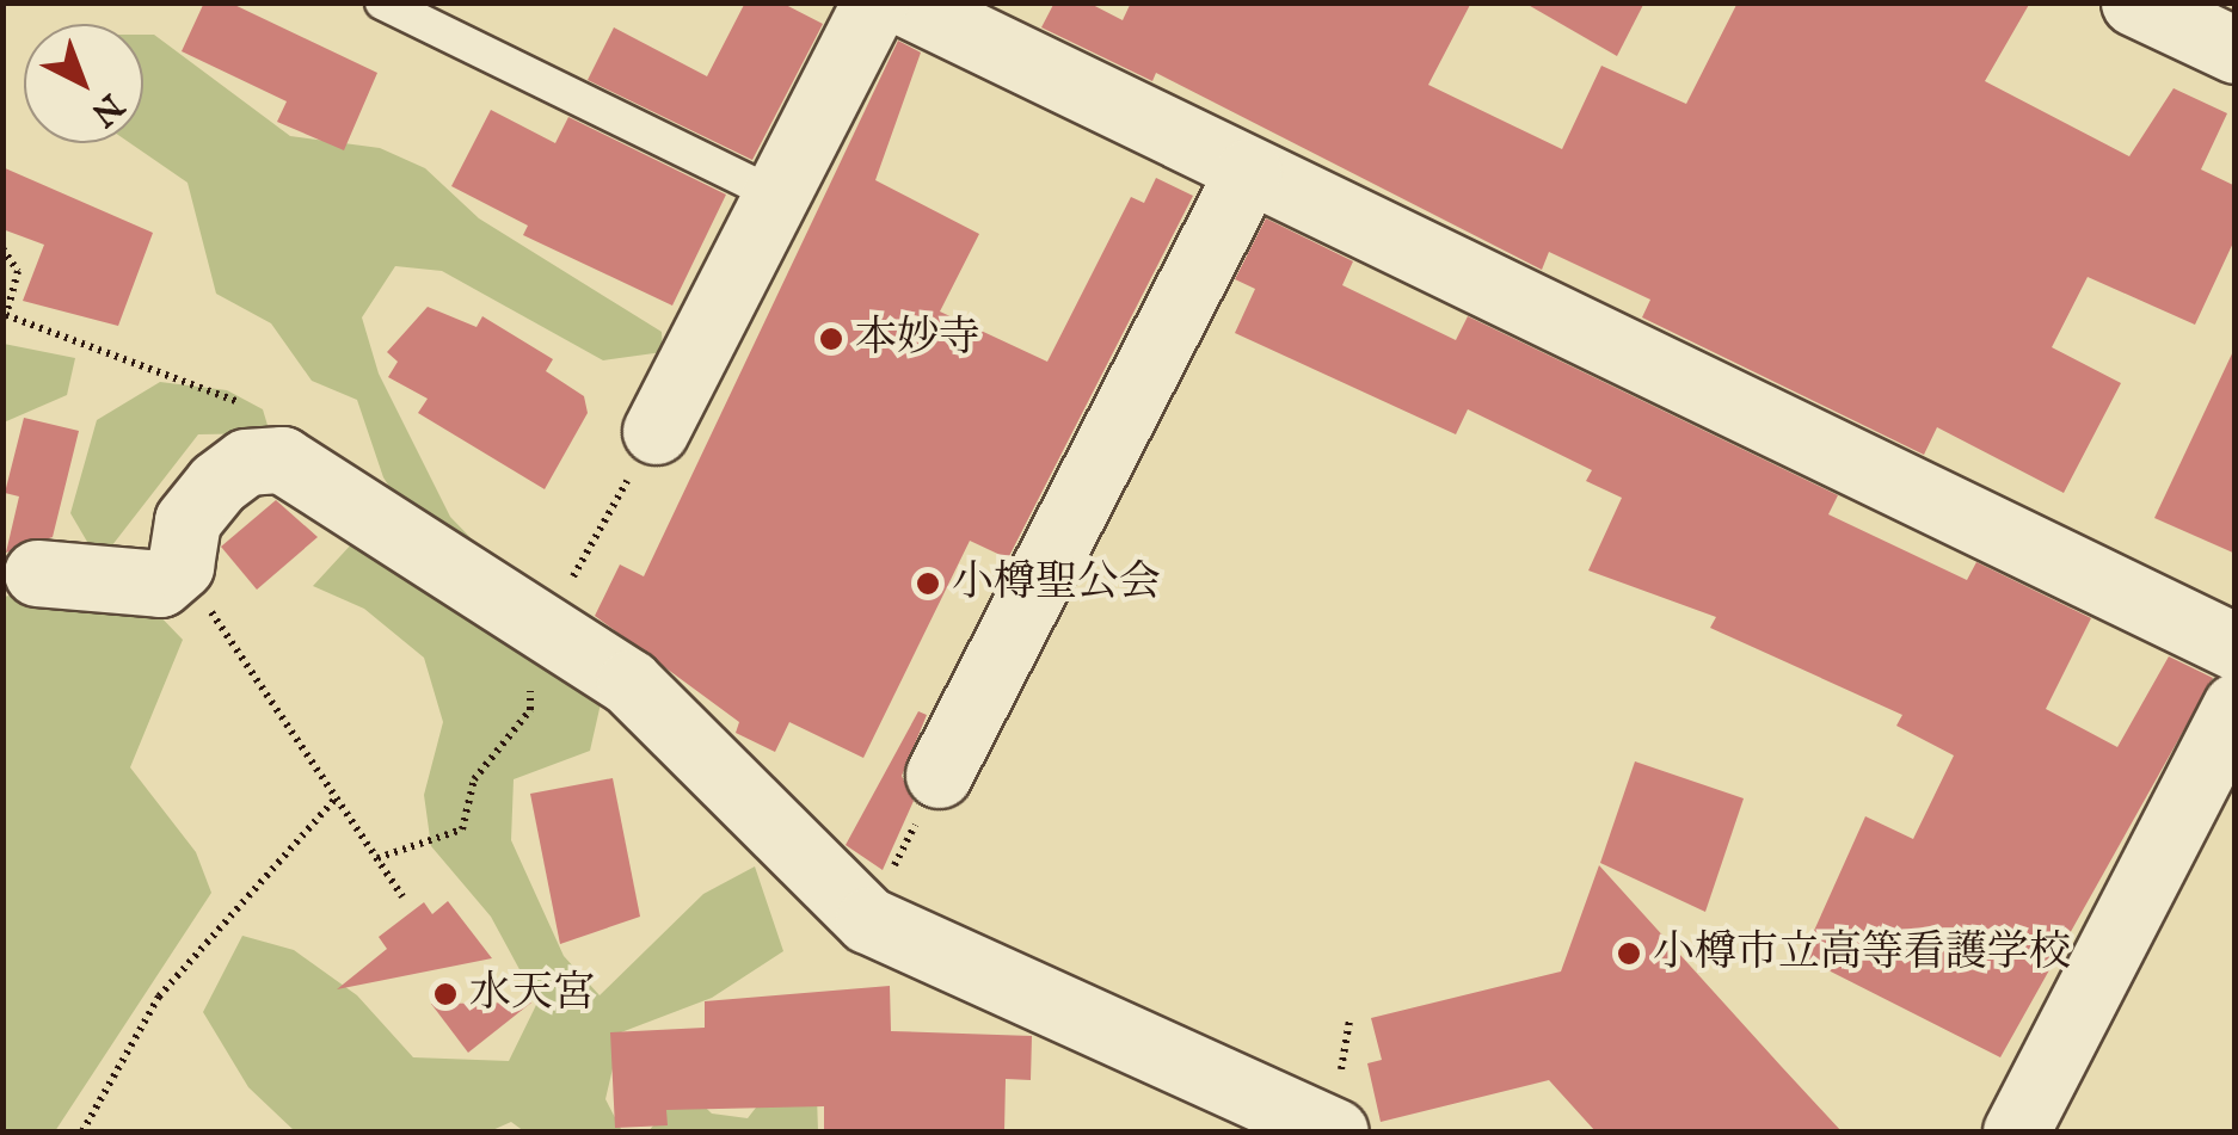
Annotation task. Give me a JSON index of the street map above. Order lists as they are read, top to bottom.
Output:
{
  "places": [
    "本妙寺",
    "小樽聖公会",
    "小樽市立高等看護学校",
    "水天宮"
  ],
  "north": "bottom right"
}
